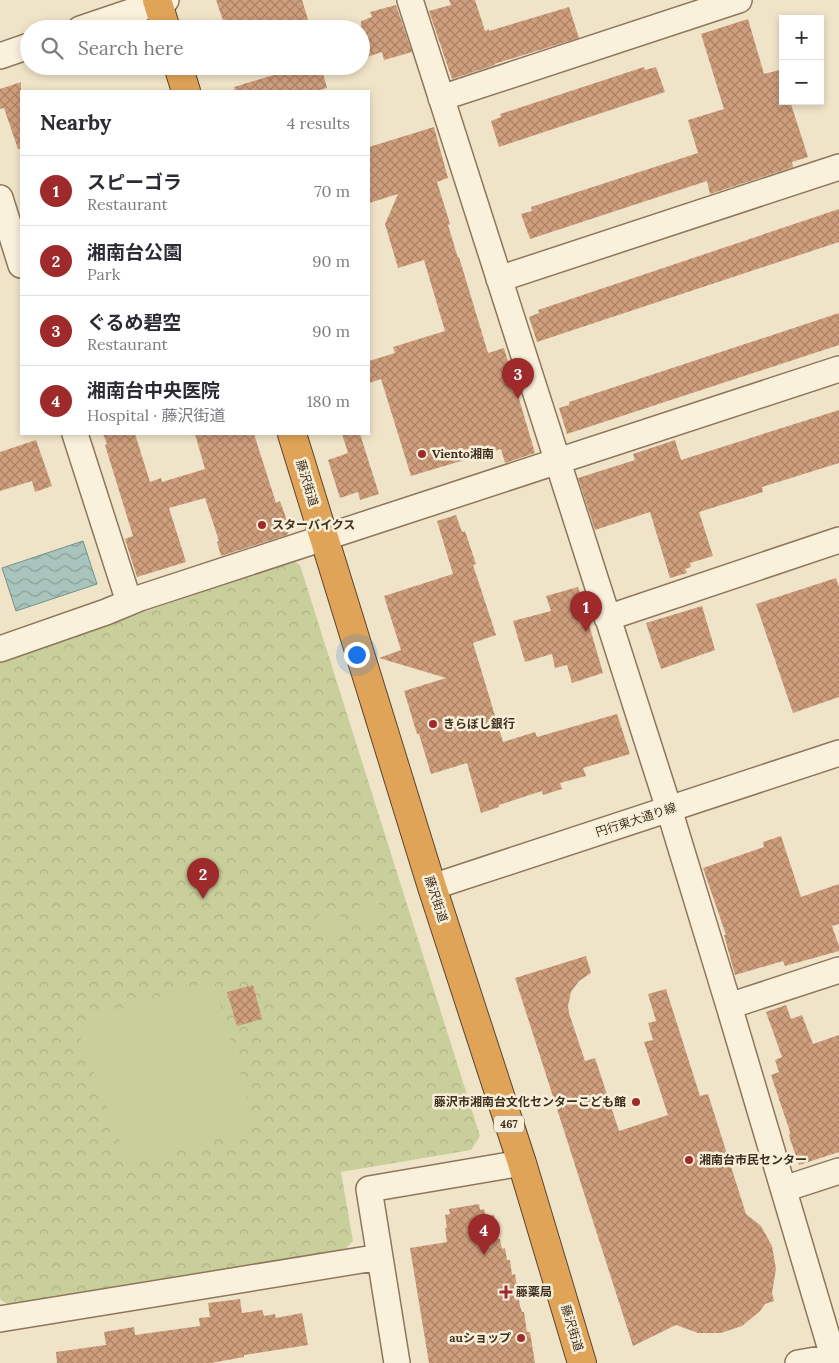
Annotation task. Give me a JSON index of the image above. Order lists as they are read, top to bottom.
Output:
{
  "streets": {
    "highway": ["藤沢街道", "467"],
    "street": ["円行東大通り線"]
  },
  "crossings": [
    ["藤沢街道", "円行東大通り線"]
  ],
  "places": {
    "other": [
      "Viento湘南",
      "スターバイクス",
      "きらぼし銀行",
      "藤沢市湘南台文化センターこども館",
      "湘南台市民センター",
      "auショップ"
    ],
    "health": ["藤薬局"]
  },
  "page": {
    "map_buttons": ["+", "−"],
    "search": "Search here",
    "heading": ["Nearby", "4 results"],
    "list": [
      {
        "mark": "1",
        "name": "スピーゴラ",
        "note": "Restaurant",
        "value": "70 m"
      },
      {
        "mark": "2",
        "name": "湘南台公園",
        "note": "Park",
        "value": "90 m"
      },
      {
        "mark": "3",
        "name": "ぐるめ碧空",
        "note": "Restaurant",
        "value": "90 m"
      },
      {
        "mark": "4",
        "name": "湘南台中央医院",
        "note": "Hospital · 藤沢街道",
        "value": "180 m"
      }
    ],
    "pins": [
      "3",
      "1",
      "2",
      "4"
    ]
  }
}
